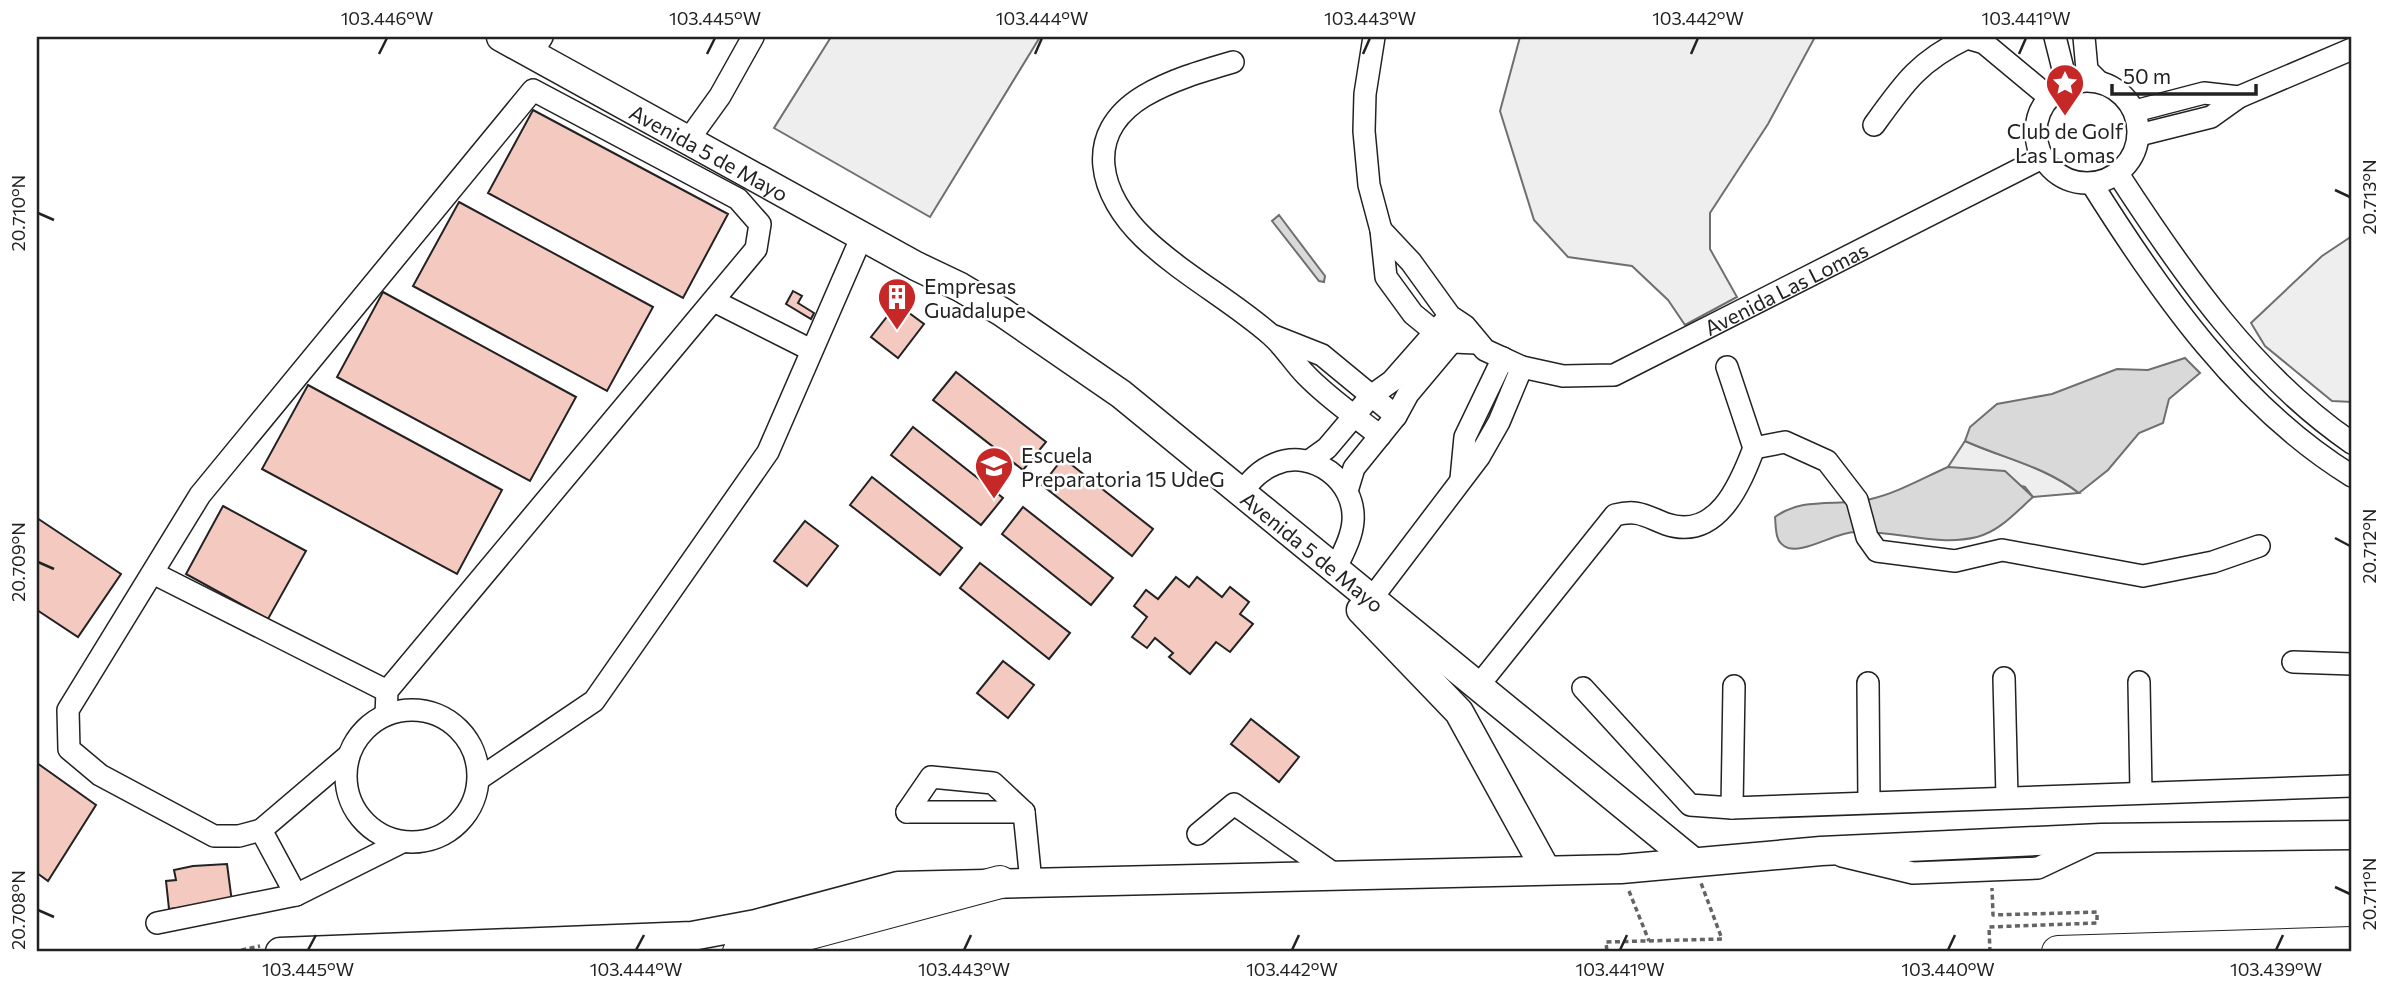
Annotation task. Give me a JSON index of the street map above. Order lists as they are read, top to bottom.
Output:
{
  "streets": {
    "main road": ["Avenida 5 de Mayo"],
    "street": ["Avenida Las Lomas"]
  },
  "places": {
    "place": ["Club de Golf Las Lomas"],
    "building": ["Empresas Guadalupe"],
    "school or university": ["Escuela Preparatoria 15 UdeG"]
  },
  "scale_bar": "50 m",
  "coordinates": [
    "103.446°W",
    "103.445°W",
    "103.444°W",
    "103.443°W",
    "103.442°W",
    "103.441°W",
    "20.713°N",
    "20.710°N",
    "20.712°N",
    "20.709°N",
    "20.711°N",
    "20.708°N",
    "103.440°W",
    "103.439°W"
  ]
}
